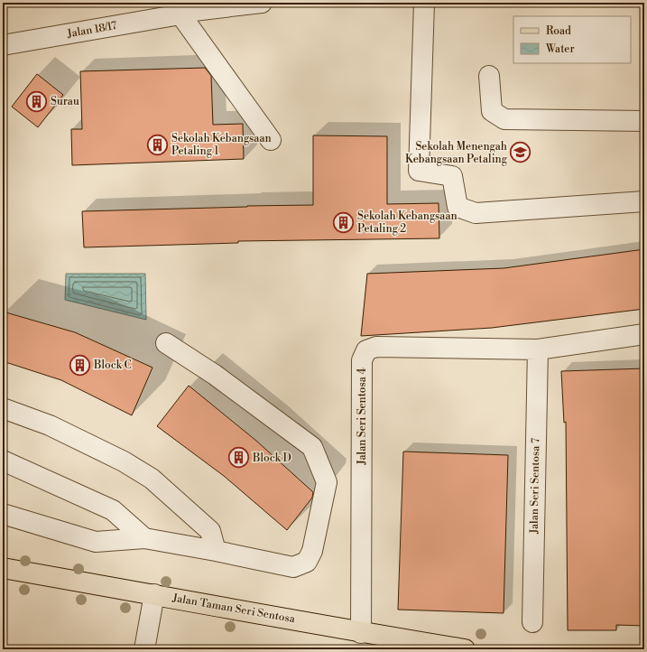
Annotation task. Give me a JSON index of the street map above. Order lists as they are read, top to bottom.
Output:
{
  "streets": {
    "main road": ["Jalan Taman Seri Sentosa"],
    "street": ["Jalan 18/17", "Jalan Seri Sentosa 4", "Jalan Seri Sentosa 7"]
  },
  "crossings": [
    ["Jalan Seri Sentosa 4", "Jalan Seri Sentosa 7"],
    ["Jalan Seri Sentosa 4", "Jalan Taman Seri Sentosa"]
  ],
  "places": {
    "building": [
      "Surau",
      "Sekolah Kebangsaan Petaling 1",
      "Sekolah Kebangsaan Petaling 2",
      "Block C",
      "Block D"
    ],
    "school or university": ["Sekolah Menengah Kebangsaan Petaling"]
  },
  "legend": ["Road", "Water"]
}
